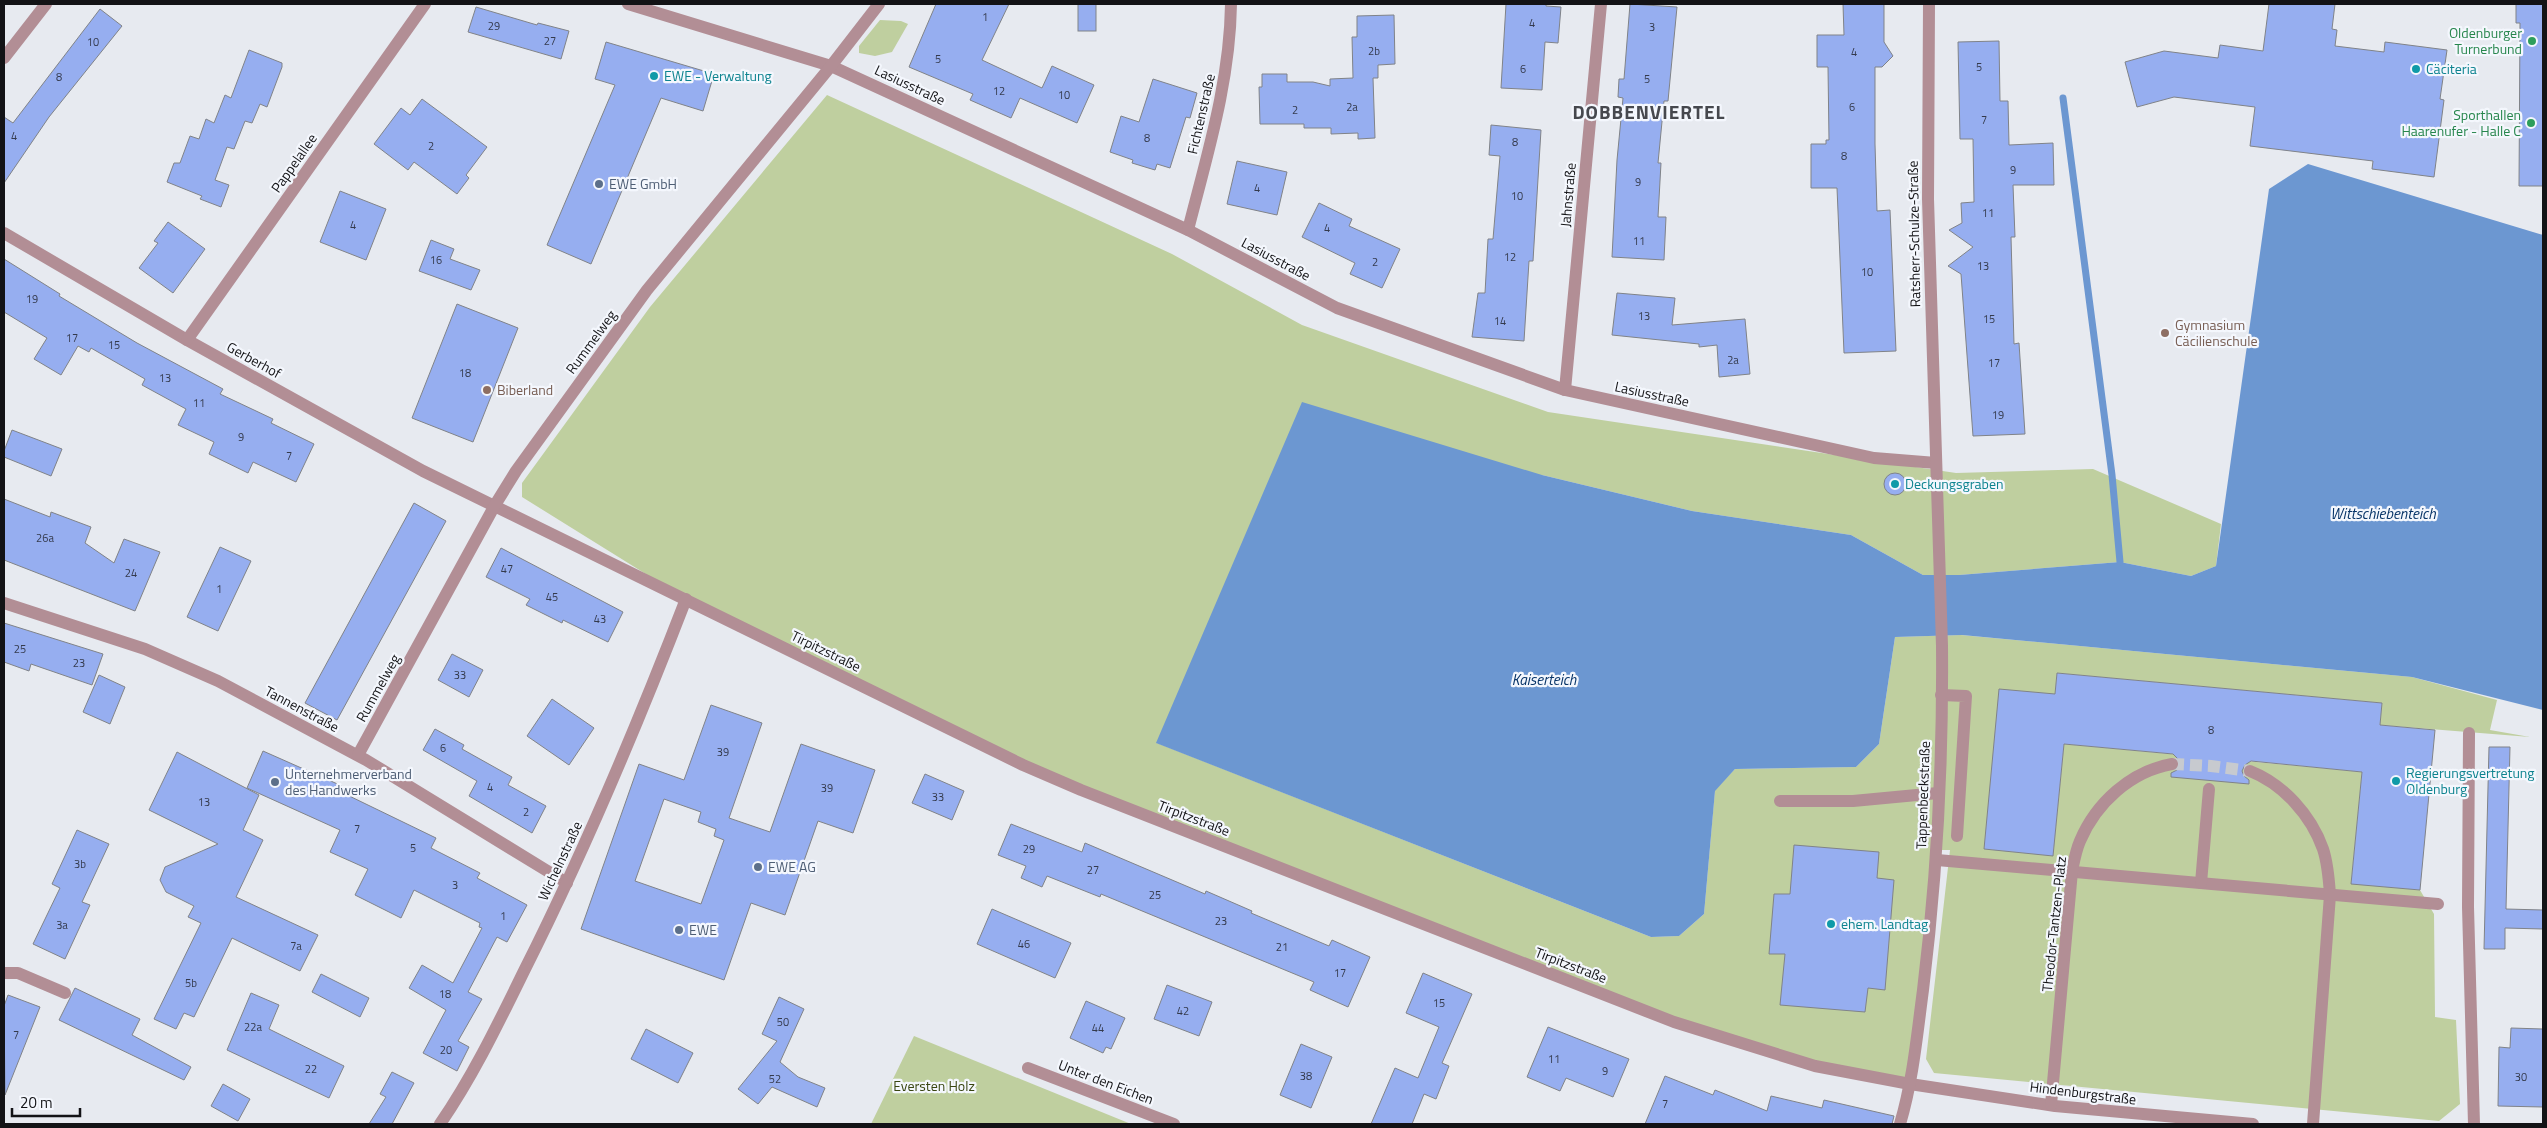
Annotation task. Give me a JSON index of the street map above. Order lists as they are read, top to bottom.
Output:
{
  "streets": {
    "street": [
      "Lasiusstraße",
      "Fichtenstraße",
      "Pappelallee",
      "Jahnstraße",
      "Ratsherr-Schulze-Straße",
      "Rummelweg",
      "Gerberhof",
      "Tirpitzstraße",
      "Tannenstraße",
      "Tappenbeckstraße",
      "Wichelnstraße",
      "Theodor-Tantzen-Platz",
      "Unter den Eichen",
      "Hindenburgstraße"
    ]
  },
  "crossings": [
    ["Lasiusstraße", "Fichtenstraße"],
    ["Lasiusstraße", "Jahnstraße"],
    ["Lasiusstraße", "Ratsherr-Schulze-Straße"],
    ["Lasiusstraße", "Rummelweg"],
    ["Lasiusstraße", "Tappenbeckstraße"],
    ["Pappelallee", "Gerberhof"],
    ["Ratsherr-Schulze-Straße", "Tappenbeckstraße"],
    ["Rummelweg", "Gerberhof"],
    ["Rummelweg", "Tirpitzstraße"],
    ["Rummelweg", "Tannenstraße"],
    ["Gerberhof", "Tirpitzstraße"],
    ["Tirpitzstraße", "Tappenbeckstraße"],
    ["Tirpitzstraße", "Wichelnstraße"],
    ["Tirpitzstraße", "Hindenburgstraße"],
    ["Tannenstraße", "Wichelnstraße"],
    ["Tappenbeckstraße", "Hindenburgstraße"],
    ["Theodor-Tantzen-Platz", "Hindenburgstraße"]
  ],
  "districts": ["DOBBENVIERTEL"],
  "water": ["Wittschiebenteich", "Kaiserteich"],
  "parks": ["Eversten Holz"],
  "places": [
    "Oldenburger Turnerbund",
    "Cäciteria",
    "EWE - Verwaltung",
    "Sporthallen Haarenufer - Halle C",
    "EWE GmbH",
    "Gymnasium Cäcilienschule",
    "Biberland",
    "Deckungsgraben",
    "Regierungsvertretung Oldenburg",
    "Unternehmerverband des Handwerks",
    "EWE AG",
    "ehem. Landtag",
    "EWE"
  ],
  "house_numbers": [
    "1",
    "4",
    "29",
    "3",
    "27",
    "10",
    "2b",
    "4",
    "5",
    "5",
    "6",
    "8",
    "5",
    "12",
    "10",
    "2a",
    "6",
    "2",
    "7",
    "4",
    "8",
    "8",
    "2",
    "8",
    "9",
    "9",
    "4",
    "10",
    "11",
    "4",
    "4",
    "11",
    "12",
    "16",
    "2",
    "13",
    "10",
    "19",
    "13",
    "15",
    "14",
    "17",
    "15",
    "2a",
    "17",
    "18",
    "13",
    "11",
    "19",
    "9",
    "7",
    "26a",
    "47",
    "24",
    "1",
    "45",
    "43",
    "25",
    "23",
    "33",
    "8",
    "6",
    "39",
    "4",
    "39",
    "33",
    "13",
    "2",
    "7",
    "5",
    "29",
    "3b",
    "27",
    "3",
    "25",
    "1",
    "23",
    "3a",
    "46",
    "7a",
    "21",
    "17",
    "5b",
    "18",
    "15",
    "42",
    "50",
    "22a",
    "44",
    "7",
    "20",
    "11",
    "22",
    "9",
    "38",
    "30",
    "52",
    "7"
  ],
  "scale_bar": "20 m"
}
